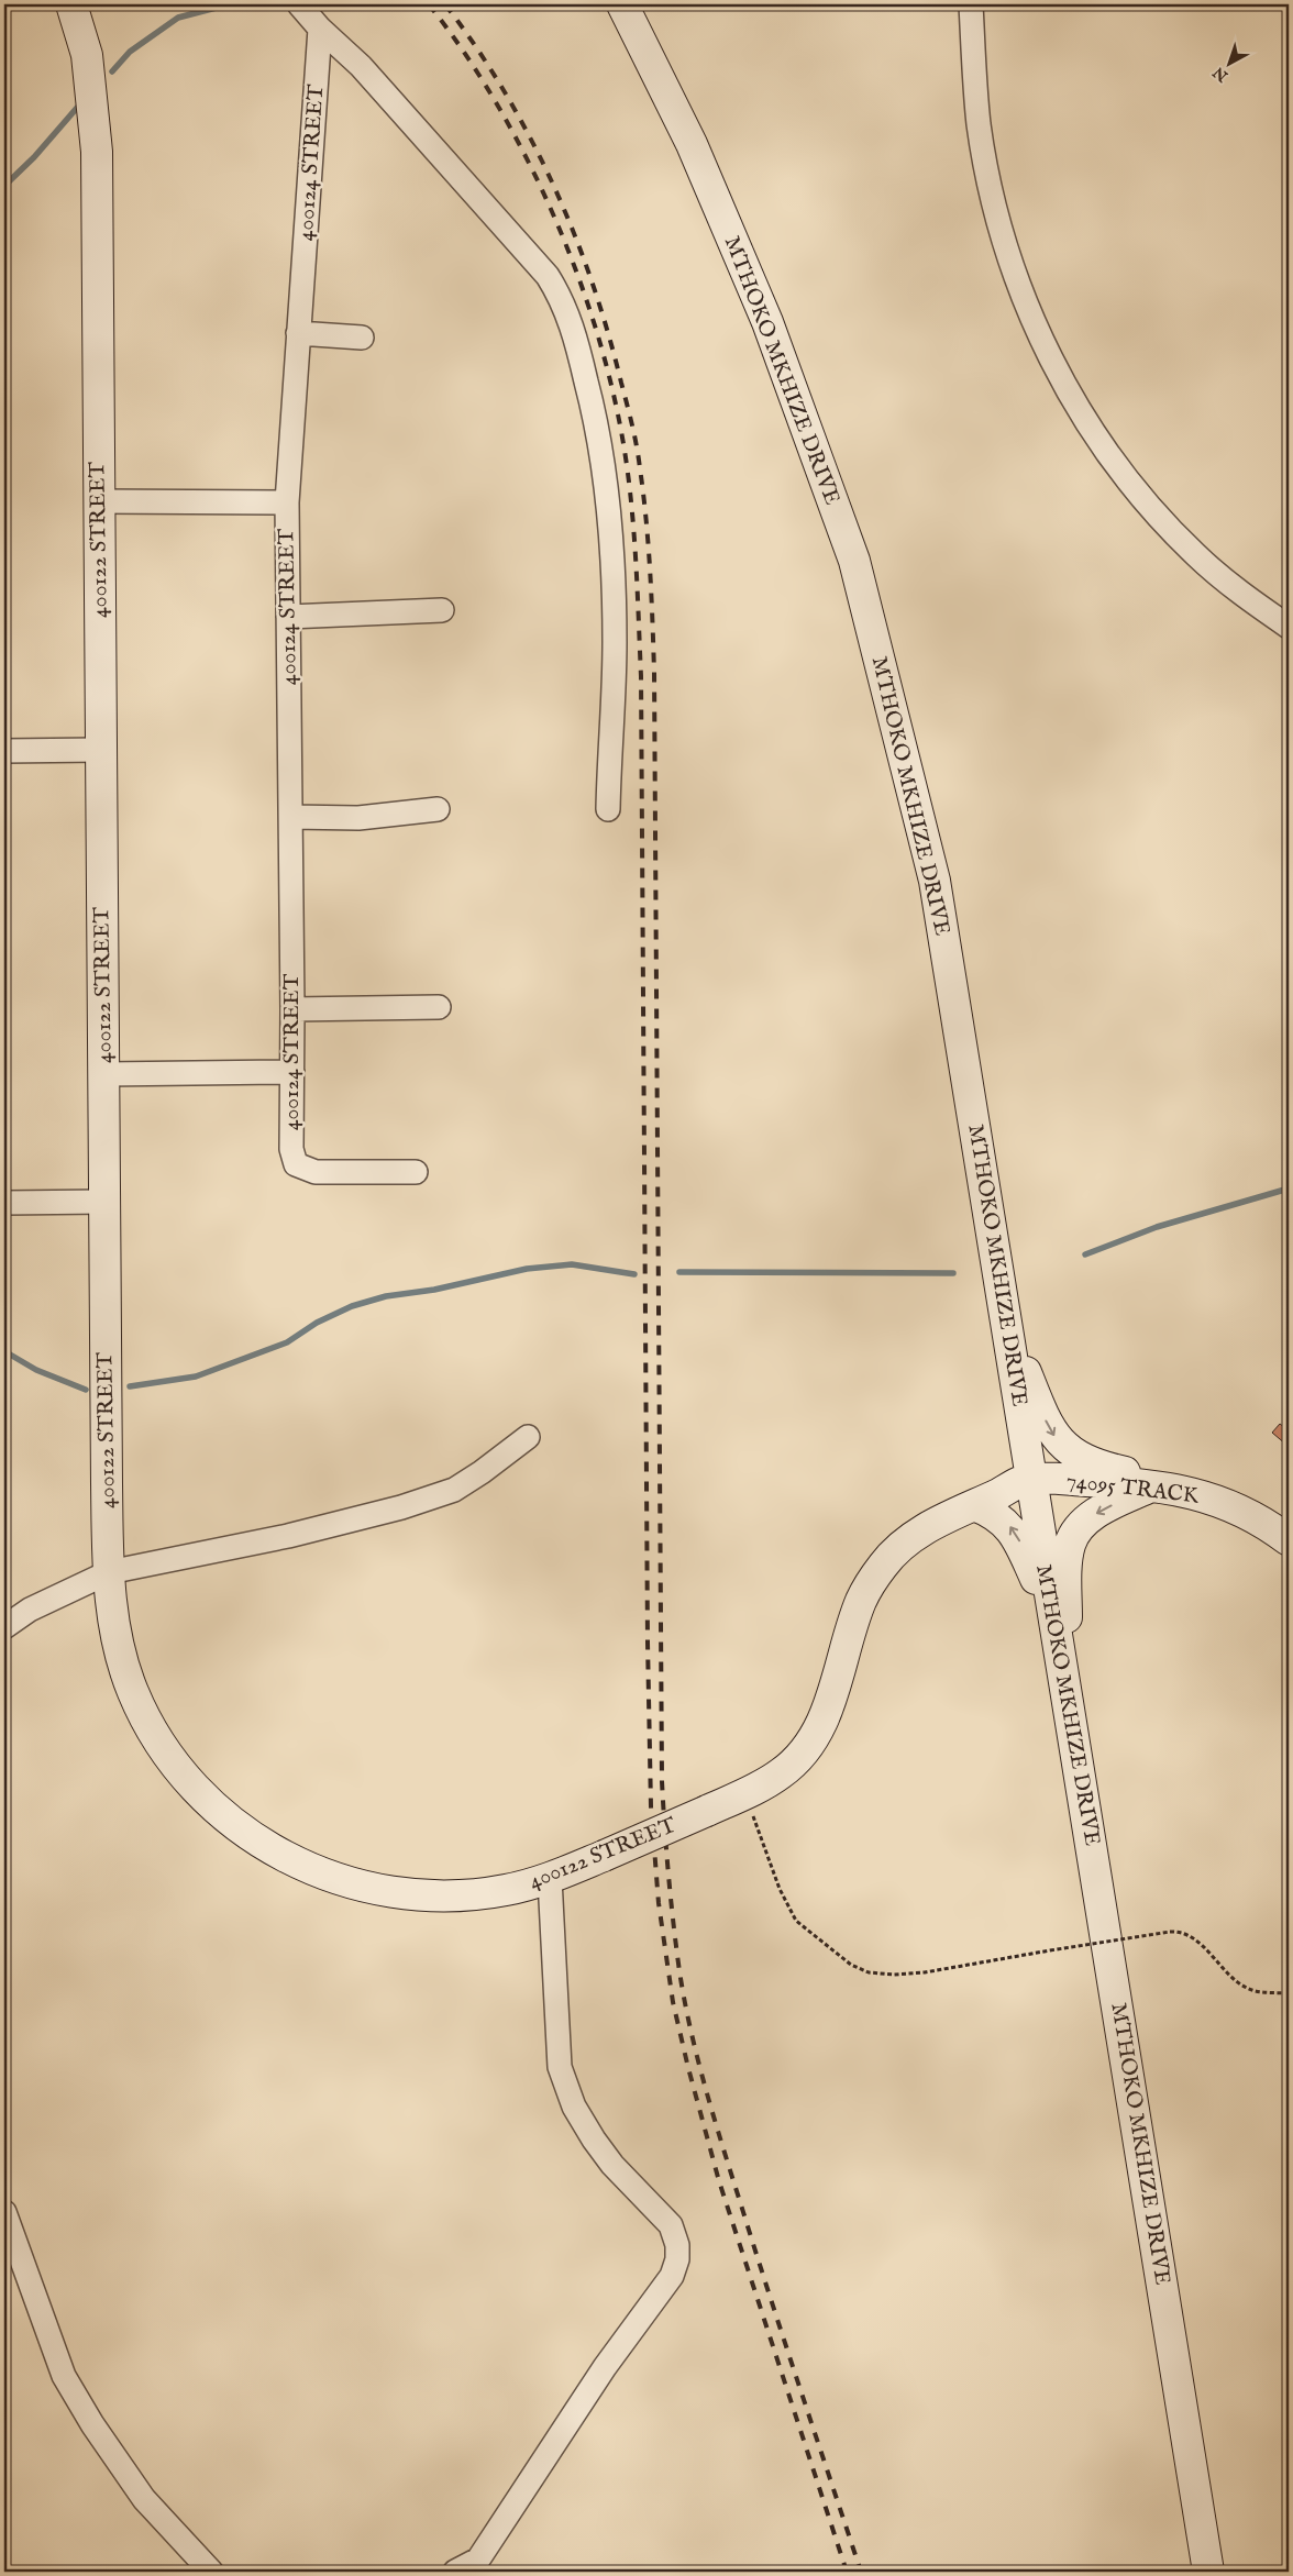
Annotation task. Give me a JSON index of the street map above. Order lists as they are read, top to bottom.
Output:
{
  "streets": {
    "street": [
      "400124 STREET",
      "MTHOKO MKHIZE DRIVE",
      "400122 STREET",
      "74095 TRACK"
    ]
  },
  "crossings": [
    ["MTHOKO MKHIZE DRIVE", "400122 STREET"],
    ["MTHOKO MKHIZE DRIVE", "74095 TRACK"],
    ["400122 STREET", "74095 TRACK"]
  ],
  "north": "bottom left"
}
